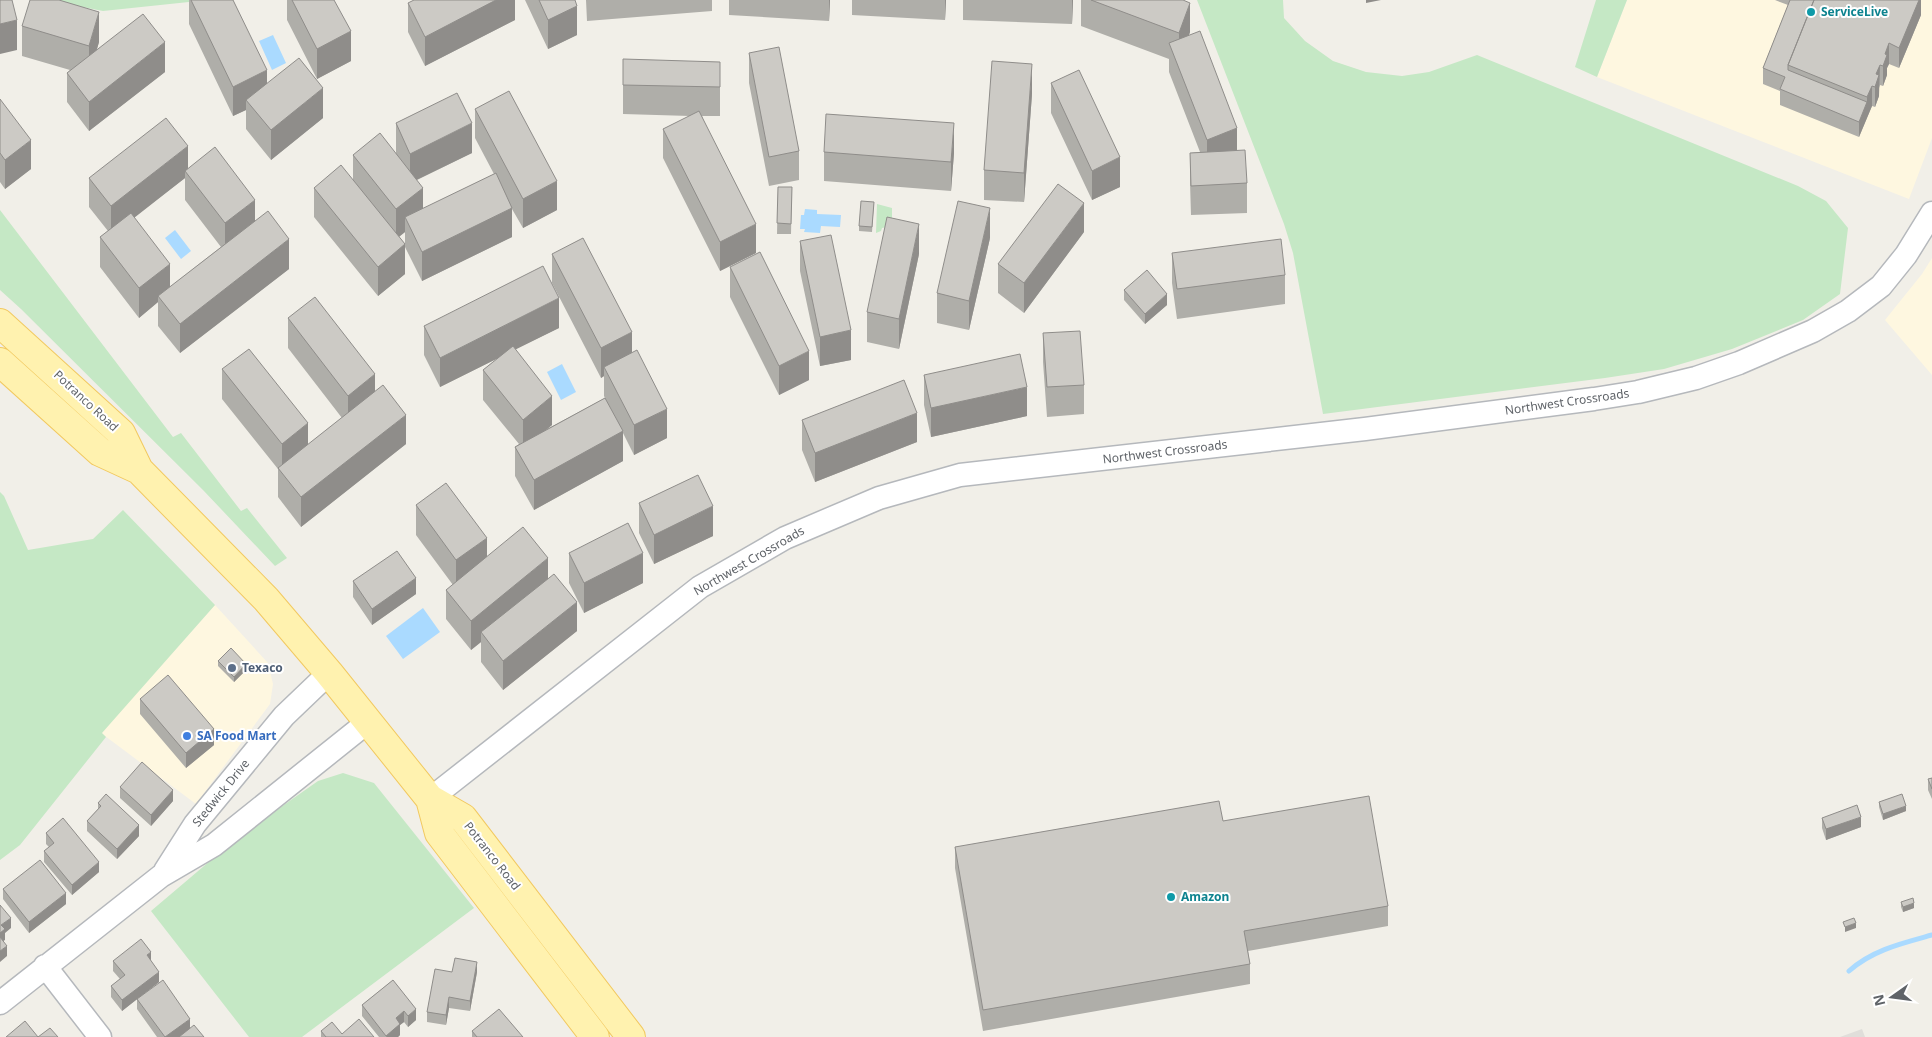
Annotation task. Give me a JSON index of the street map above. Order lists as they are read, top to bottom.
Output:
{
  "streets": {
    "main road": ["Potranco Road"],
    "street": ["Northwest Crossroads", "Stedwick Drive"]
  },
  "crossings": [
    ["Potranco Road", "Northwest Crossroads"]
  ],
  "places": [
    "ServiceLive",
    "Texaco",
    "SA Food Mart",
    "Amazon"
  ],
  "north": "left"
}
